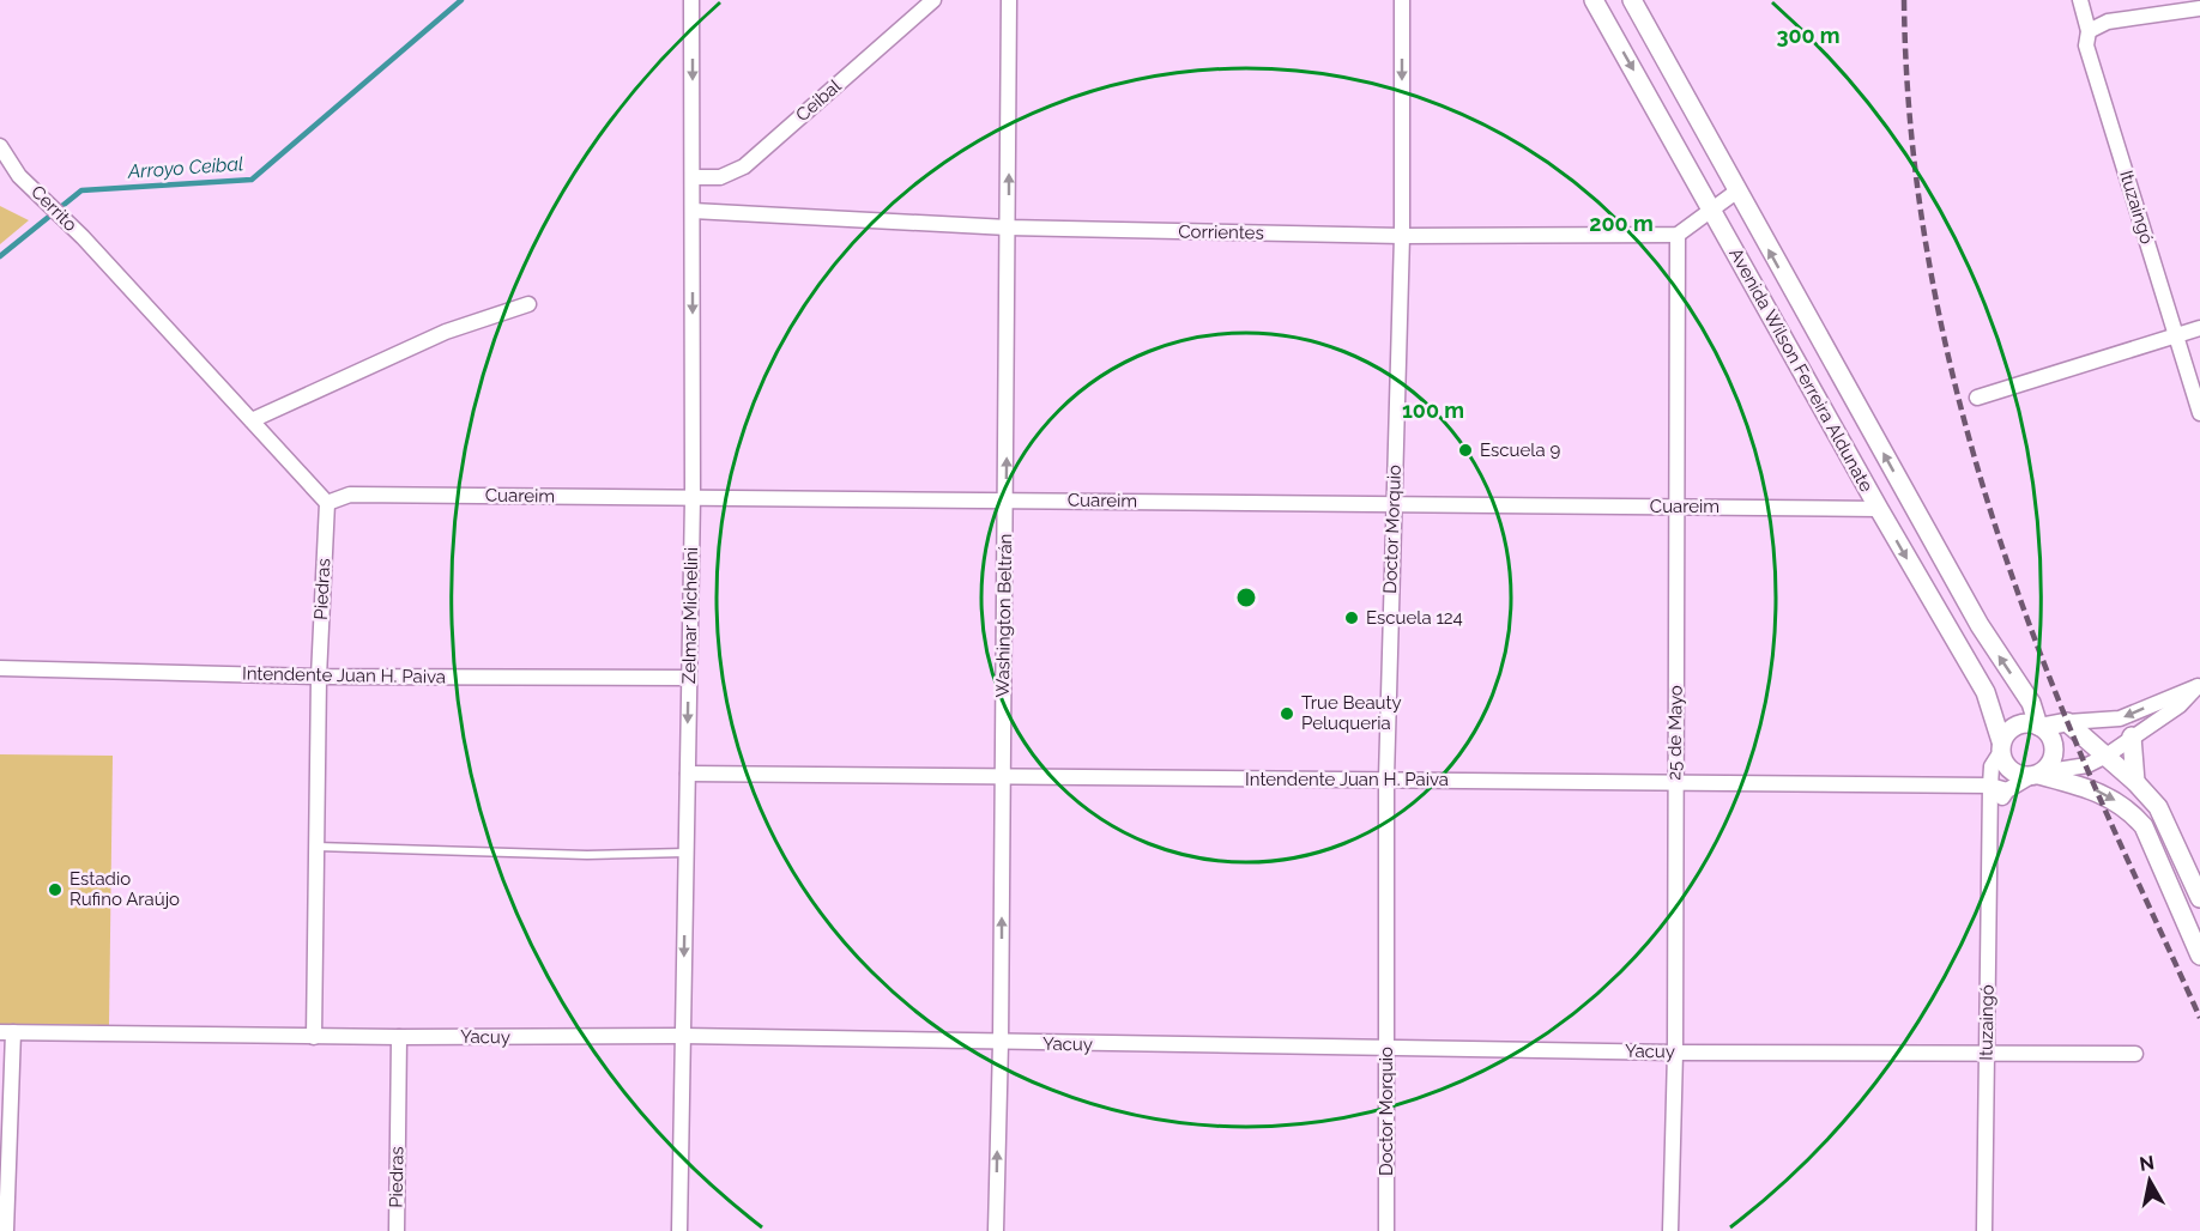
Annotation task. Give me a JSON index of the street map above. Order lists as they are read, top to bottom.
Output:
{
  "streets": {
    "street": [
      "Ceibal",
      "Ituzaingó",
      "Cerrito",
      "Corrientes",
      "Avenida Wilson Ferreira Aldunate",
      "Cuareim",
      "Doctor Morquio",
      "Piedras",
      "Zelmar Michelini",
      "Washington Beltrán",
      "Intendente Juan H. Paiva",
      "25 de Mayo",
      "Yacuy"
    ]
  },
  "crossings": [
    ["Ceibal", "Zelmar Michelini"],
    ["Ituzaingó", "Avenida Wilson Ferreira Aldunate"],
    ["Ituzaingó", "Intendente Juan H. Paiva"],
    ["Ituzaingó", "Yacuy"],
    ["Corrientes", "Doctor Morquio"],
    ["Corrientes", "Zelmar Michelini"],
    ["Corrientes", "Washington Beltrán"],
    ["Corrientes", "25 de Mayo"],
    ["Avenida Wilson Ferreira Aldunate", "Cuareim"],
    ["Cuareim", "Doctor Morquio"],
    ["Cuareim", "Piedras"],
    ["Cuareim", "Zelmar Michelini"],
    ["Cuareim", "Washington Beltrán"],
    ["Cuareim", "25 de Mayo"],
    ["Doctor Morquio", "Intendente Juan H. Paiva"],
    ["Doctor Morquio", "Yacuy"],
    ["Piedras", "Intendente Juan H. Paiva"],
    ["Piedras", "Yacuy"],
    ["Zelmar Michelini", "Intendente Juan H. Paiva"],
    ["Zelmar Michelini", "Yacuy"],
    ["Washington Beltrán", "Intendente Juan H. Paiva"],
    ["Washington Beltrán", "Yacuy"],
    ["Intendente Juan H. Paiva", "25 de Mayo"],
    ["25 de Mayo", "Yacuy"]
  ],
  "one_way": ["Zelmar Michelini", "Washington Beltrán"],
  "water": ["Arroyo Ceibal"],
  "places": [
    "Escuela 9",
    "Escuela 124",
    "True Beauty Peluqueria",
    "Estadio Rufino Araújo"
  ],
  "north": "top",
  "rings": ["300 m", "200 m", "100 m"]
}
